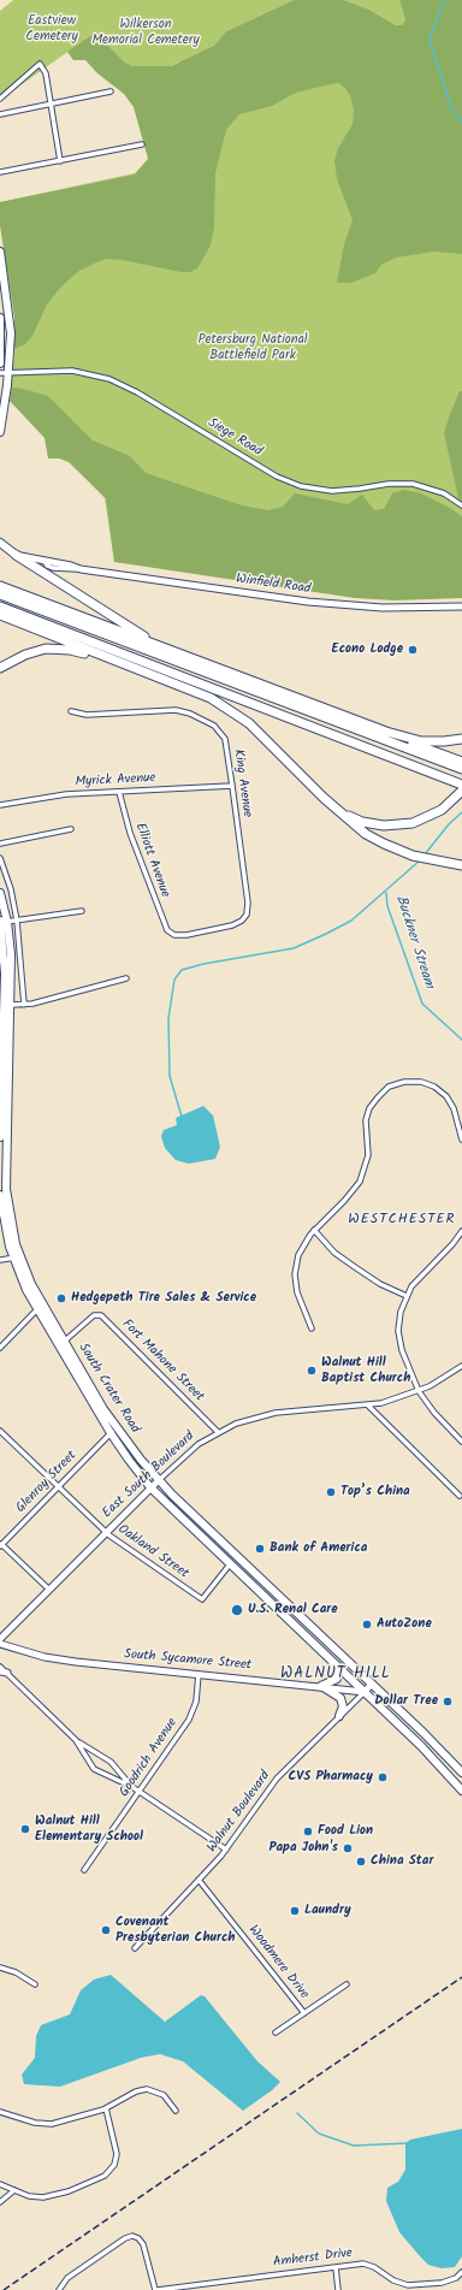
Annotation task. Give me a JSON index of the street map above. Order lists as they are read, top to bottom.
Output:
{
  "streets": {
    "main road": [
      "Winfield Road",
      "South Crater Road",
      "East South Boulevard",
      "South Sycamore Street"
    ],
    "street": [
      "Siege Road",
      "Myrick Avenue",
      "King Avenue",
      "Elliott Avenue",
      "Fort Mahone Street",
      "Glenroy Street",
      "Oakland Street",
      "Goodrich Avenue",
      "Walnut Boulevard",
      "Woodmere Drive",
      "Amherst Drive"
    ]
  },
  "crossings": [
    ["Myrick Avenue", "King Avenue"],
    ["Myrick Avenue", "Elliott Avenue"],
    ["King Avenue", "Elliott Avenue"],
    ["Fort Mahone Street", "South Crater Road"],
    ["Fort Mahone Street", "East South Boulevard"],
    ["South Crater Road", "East South Boulevard"],
    ["South Crater Road", "Glenroy Street"],
    ["South Crater Road", "Oakland Street"],
    ["South Crater Road", "South Sycamore Street"],
    ["South Crater Road", "Walnut Boulevard"],
    ["East South Boulevard", "Oakland Street"],
    ["Glenroy Street", "Oakland Street"],
    ["South Sycamore Street", "Goodrich Avenue"],
    ["South Sycamore Street", "Walnut Boulevard"],
    ["Walnut Boulevard", "Woodmere Drive"]
  ],
  "districts": ["WESTCHESTER", "WALNUT HILL"],
  "water": ["Buckner Stream"],
  "parks": ["Eastview Cemetery", "Wilkerson Memorial Cemetery", "Petersburg National Battlefield Park"],
  "places": [
    "Econo Lodge",
    "Hedgepeth Tire Sales & Service",
    "Walnut Hill Baptist Church",
    "Top’s China",
    "Bank of America",
    "U.S. Renal Care",
    "AutoZone",
    "Dollar Tree",
    "CVS Pharmacy",
    "Walnut Hill Elementary School",
    "Food Lion",
    "Papa John's",
    "China Star",
    "Laundry",
    "Covenant Presbyterian Church"
  ]
}
